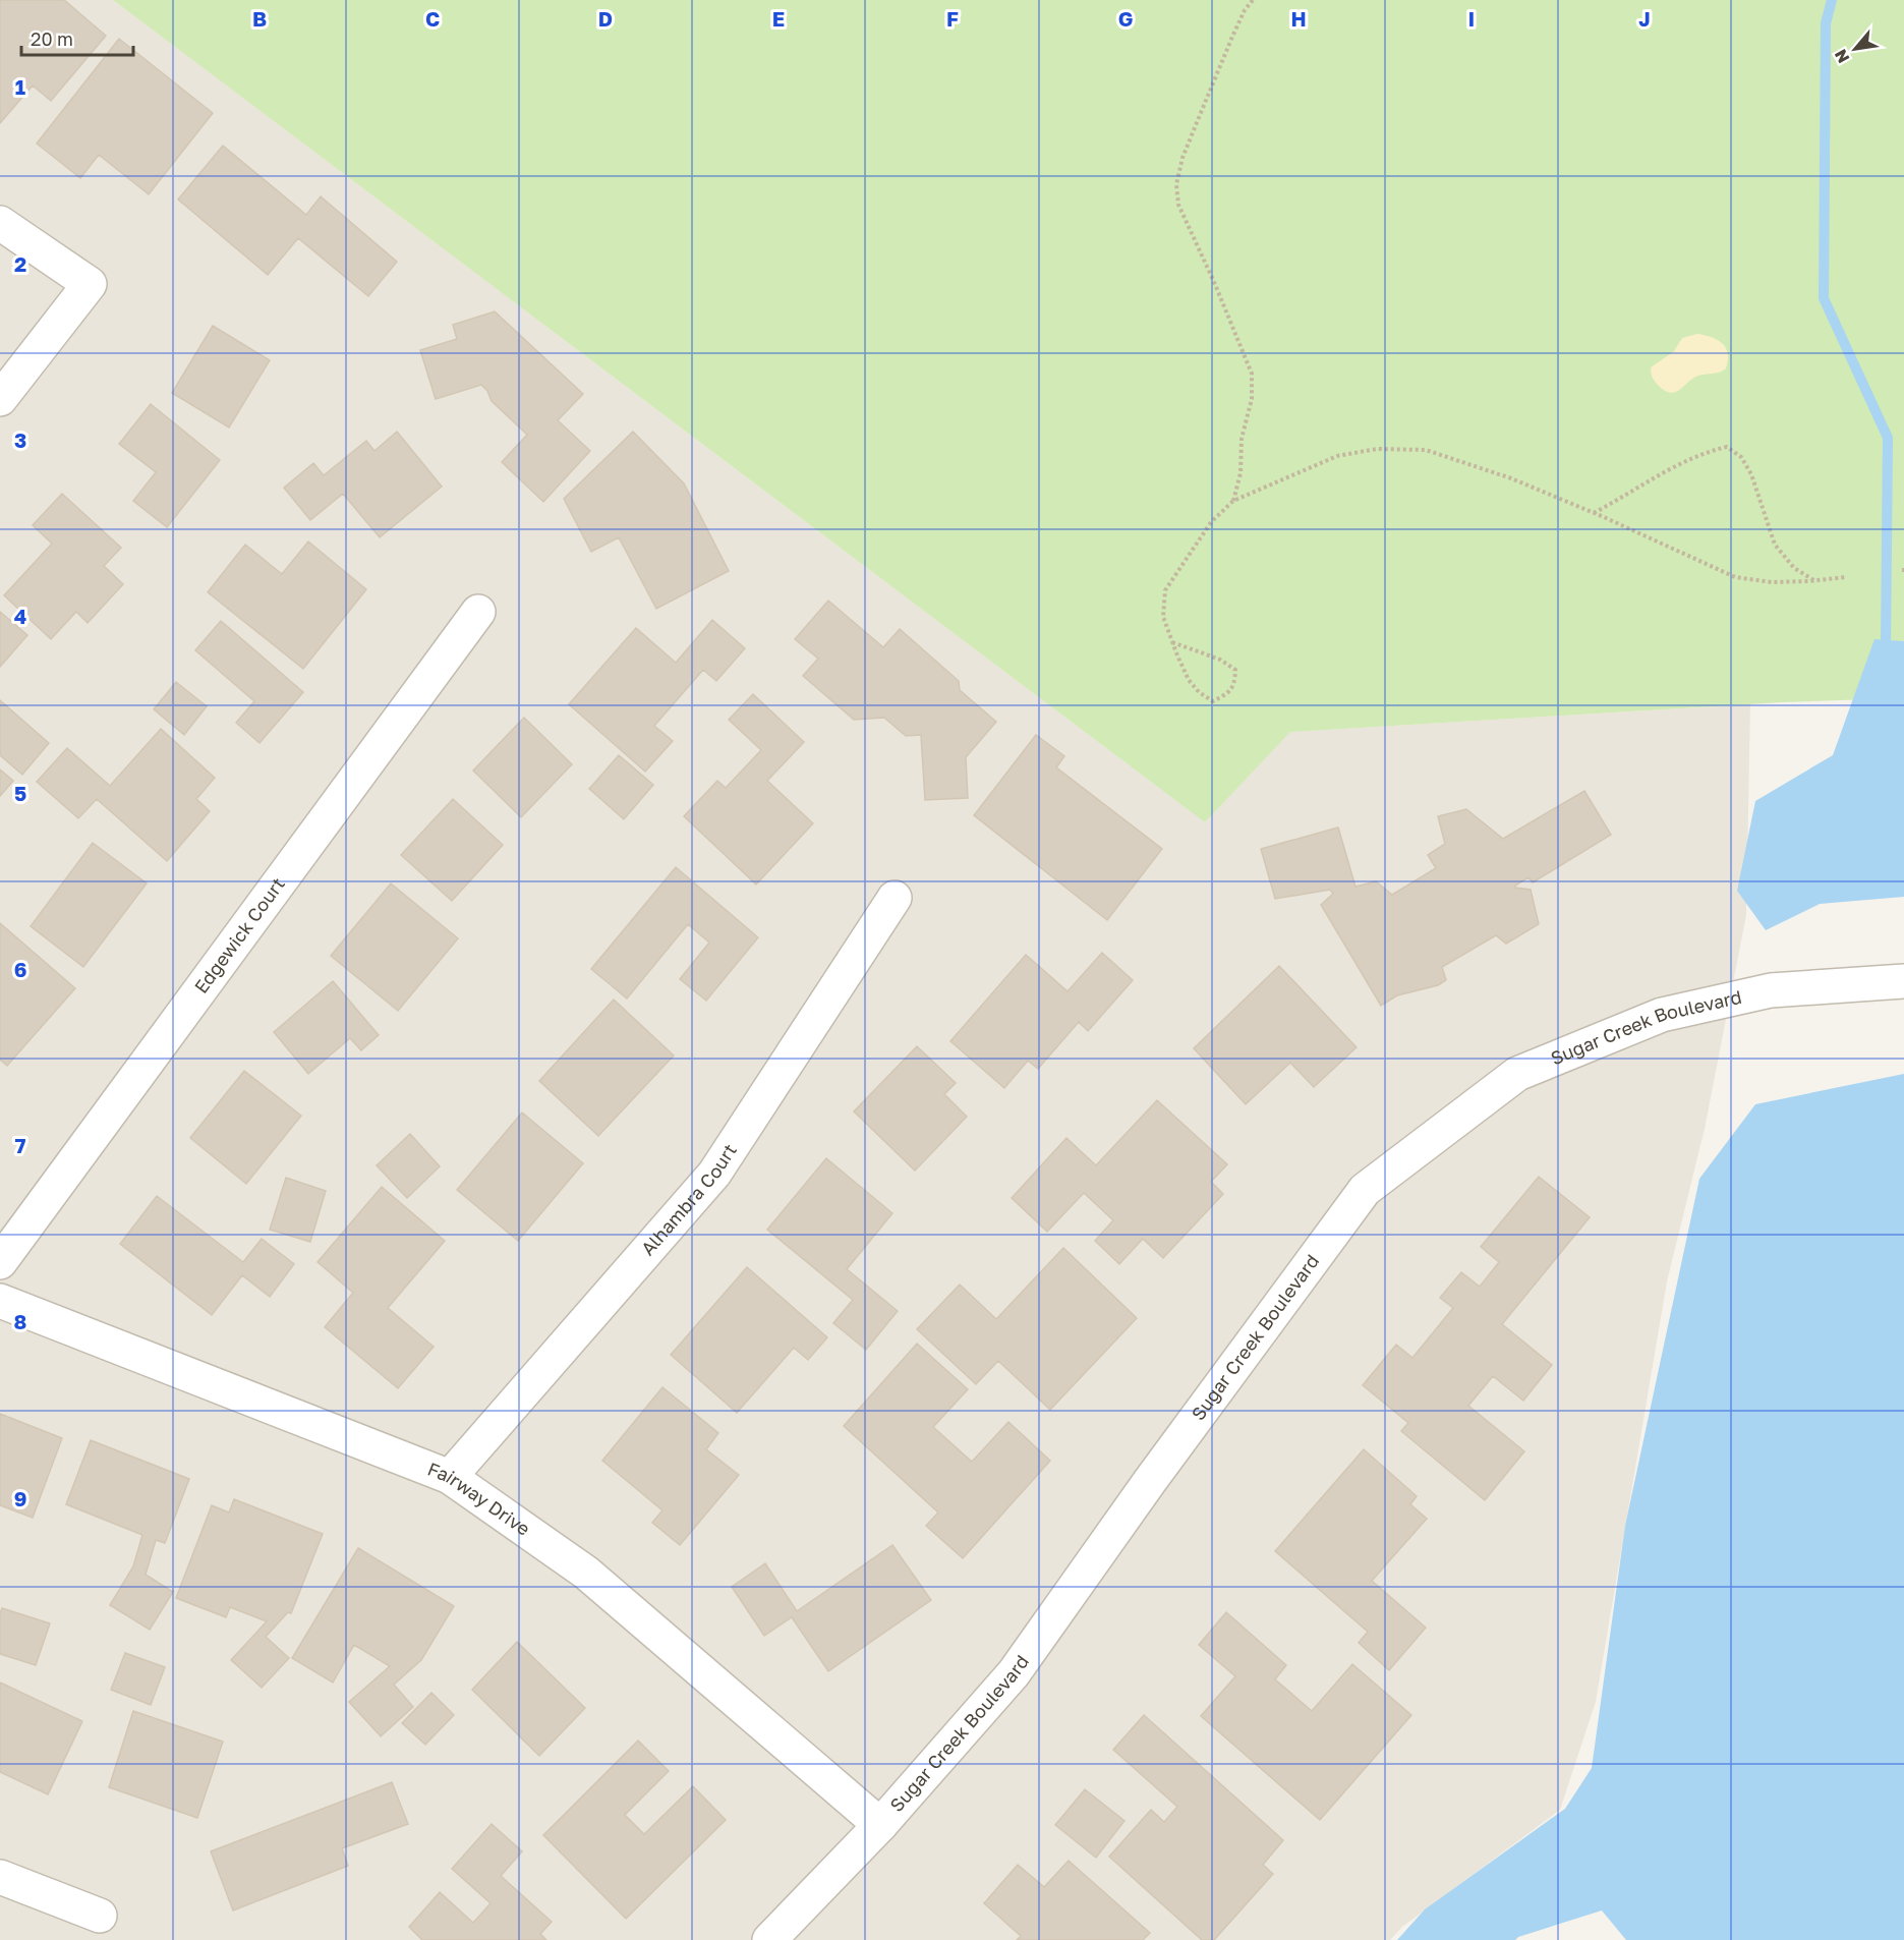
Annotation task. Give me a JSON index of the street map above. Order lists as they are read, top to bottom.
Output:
{
  "streets": {
    "street": [
      "Edgewick Court",
      "Sugar Creek Boulevard",
      "Alhambra Court",
      "Fairway Drive"
    ]
  },
  "crossings": [
    ["Sugar Creek Boulevard", "Fairway Drive"],
    ["Alhambra Court", "Fairway Drive"]
  ],
  "scale_bar": "20 m",
  "north": "bottom left",
  "grid": {
    "columns": [
      "B",
      "C",
      "D",
      "E",
      "F",
      "G",
      "H",
      "I",
      "J"
    ],
    "rows": [
      "1",
      "2",
      "3",
      "4",
      "5",
      "6",
      "7",
      "8",
      "9"
    ]
  }
}
